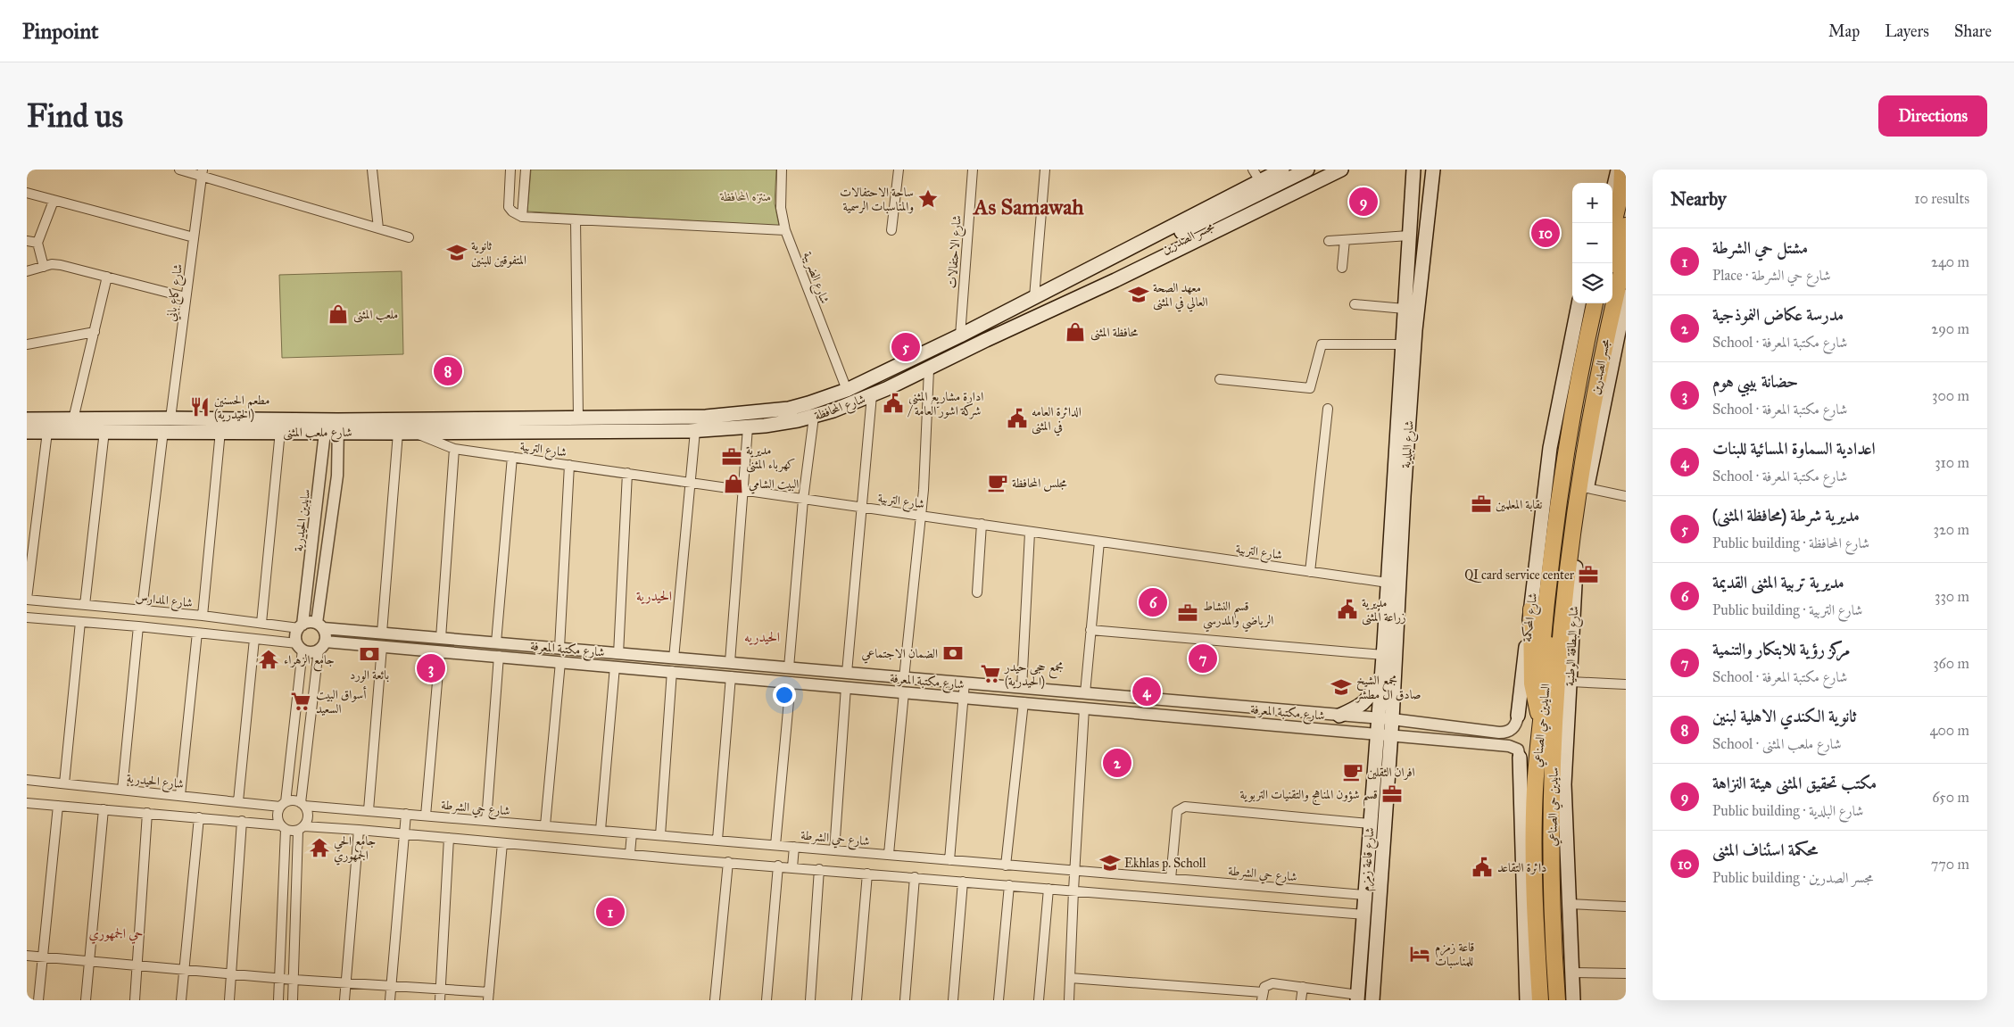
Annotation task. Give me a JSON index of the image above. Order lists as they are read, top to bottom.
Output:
{
  "streets": {
    "highway": ["مجسر الصدرين", "السايدين حي الصناعي", "سايدين حي الصناعي"],
    "main road": [
      "شارع المحافظة",
      "شارع ملعب المثنى",
      "شارع البلدية",
      "شارع المحكمة",
      "شارع البطاقة الوطنية",
      "شارع قاعة زمزم"
    ],
    "street": [
      "شارع الاحتفالات",
      "شارع الضريبة",
      "شارع كاع باني",
      "شارع التربية",
      "سايدين الحيدرية",
      "شارع المدارس",
      "شارع مكتبة المعرفة",
      "شارع الحيدرية",
      "شارع حي الشرطة"
    ]
  },
  "crossings": [
    ["مجسر الصدرين", "شارع المحافظة"],
    ["مجسر الصدرين", "السايدين حي الصناعي"],
    ["شارع الاحتفالات", "شارع المحافظة"],
    ["شارع الضريبة", "شارع المحافظة"],
    ["شارع كاع باني", "شارع ملعب المثنى"],
    ["شارع المحافظة", "شارع ملعب المثنى"],
    ["شارع ملعب المثنى", "شارع التربية"],
    ["شارع ملعب المثنى", "سايدين الحيدرية"],
    ["شارع البلدية", "شارع التربية"],
    ["شارع البلدية", "شارع مكتبة المعرفة"],
    ["شارع البلدية", "شارع قاعة زمزم"],
    ["سايدين الحيدرية", "شارع المدارس"],
    ["سايدين الحيدرية", "شارع مكتبة المعرفة"],
    ["شارع المدارس", "شارع مكتبة المعرفة"],
    ["شارع المحكمة", "شارع مكتبة المعرفة"],
    ["شارع البطاقة الوطنية", "السايدين حي الصناعي"],
    ["شارع البطاقة الوطنية", "سايدين حي الصناعي"],
    ["شارع مكتبة المعرفة", "شارع قاعة زمزم"],
    ["السايدين حي الصناعي", "سايدين حي الصناعي"],
    ["شارع الحيدرية", "شارع حي الشرطة"],
    ["شارع حي الشرطة", "شارع قاعة زمزم"]
  ],
  "districts": [
    "As Samawah",
    "الحيدرية",
    "الحيدريه",
    "حي الجمهوري"
  ],
  "parks": ["منتزه المحافظة"],
  "places": {
    "place": ["ساحة الاحتفالات والمناسبات الرسمية"],
    "school or university": [
      "ثانوية المتفوقين للبنين",
      "معهد الصحة العالي في المثنى",
      "مجمع الشيخ صادق ال مطشر",
      "Ekhlas p. Scholl"
    ],
    "shop": ["ملعب المثنى", "محافظة المثنى", "البيت الشامي"],
    "public building": [
      "ادارة مشاريع المثنى / شركة اشور العامة",
      "الدائرة العامه في المثنى",
      "مديرية زراعة المثنى",
      "دائرة التقاعد"
    ],
    "restaurant": ["مطعم الحسنين (الحيدرية)"],
    "office": [
      "مديرية كهرباء المثنى",
      "نقابة المعلمين",
      "QI card service center",
      "قسم النشاط الرياضي والمدرسي",
      "قسم شؤون المناهج والتقنيات التربوية"
    ],
    "cafe": ["مجلس المحافظة", "افران الثقلين"],
    "bank": ["الضمان الاجتماعي", "بائعة الورد"],
    "temple": ["جامع الزهراء", "جامع الحي الجمهوري"],
    "supermarket": ["مجمع حجي حيدر (الحيدرية)", "أسواق البيت السعيد"],
    "hotel": ["قاعة زمزم للمناسبات"]
  },
  "page": {
    "header": "Pinpoint",
    "nav": ["Map", "Layers", "Share"],
    "buttons": "Directions",
    "title": "Find us",
    "heading": ["Nearby", "10 results"],
    "map_buttons": ["+", "−"],
    "pins": [
      "9",
      "10",
      "5",
      "8",
      "6",
      "7",
      "3",
      "4",
      "2",
      "1"
    ],
    "list": [
      {
        "mark": "1",
        "name": "مشتل حي الشرطة",
        "note": "Place · شارع حي الشرطة",
        "value": "240 m"
      },
      {
        "mark": "2",
        "name": "مدرسة عكاض النموذجية",
        "note": "School · شارع مكتبة المعرفة",
        "value": "290 m"
      },
      {
        "mark": "3",
        "name": "حضانة بيبي هوم",
        "note": "School · شارع مكتبة المعرفة",
        "value": "300 m"
      },
      {
        "mark": "4",
        "name": "اعدادية السماوة المسائية للبنات",
        "note": "School · شارع مكتبة المعرفة",
        "value": "310 m"
      },
      {
        "mark": "5",
        "name": "مديرية شرطة (محافظة المثنى)",
        "note": "Public building · شارع المحافظة",
        "value": "320 m"
      },
      {
        "mark": "6",
        "name": "مديرية تربية المثنى القديمة",
        "note": "Public building · شارع التربية",
        "value": "330 m"
      },
      {
        "mark": "7",
        "name": "مركز رؤية للابتكار والتنمية",
        "note": "School · شارع مكتبة المعرفة",
        "value": "360 m"
      },
      {
        "mark": "8",
        "name": "ثانوية الكندي الاهلية لبنين",
        "note": "School · شارع ملعب المثنى",
        "value": "400 m"
      },
      {
        "mark": "9",
        "name": "مكتب تحقيق المثنى هيئة النزاهة",
        "note": "Public building · شارع البلدية",
        "value": "650 m"
      },
      {
        "mark": "10",
        "name": "محكمة اسئناف المثنى",
        "note": "Public building · مجسر الصدرين",
        "value": "770 m"
      }
    ]
  }
}
